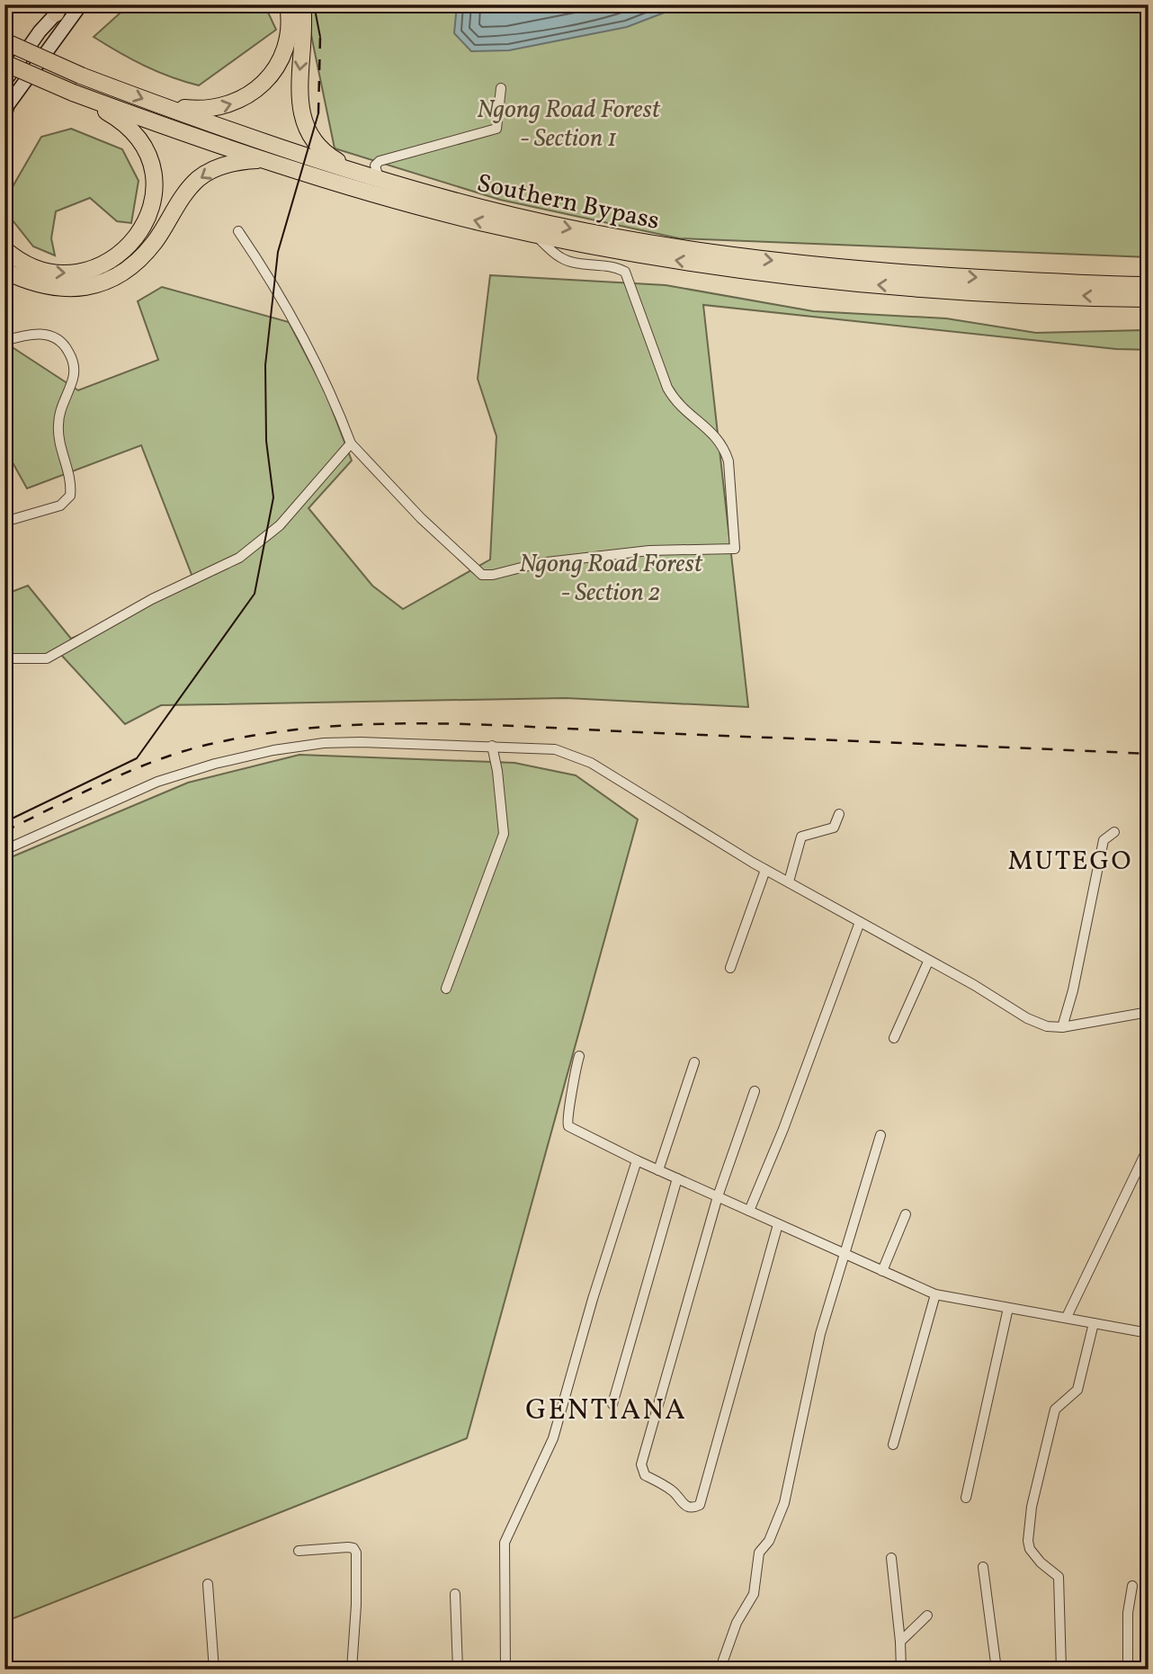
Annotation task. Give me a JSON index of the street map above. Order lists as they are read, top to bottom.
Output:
{
  "streets": {
    "highway": ["Southern Bypass"]
  },
  "districts": ["MUTEGO", "GENTIANA"],
  "parks": ["Ngong Road Forest - Section 1", "Ngong Road Forest - Section 2"]
}
